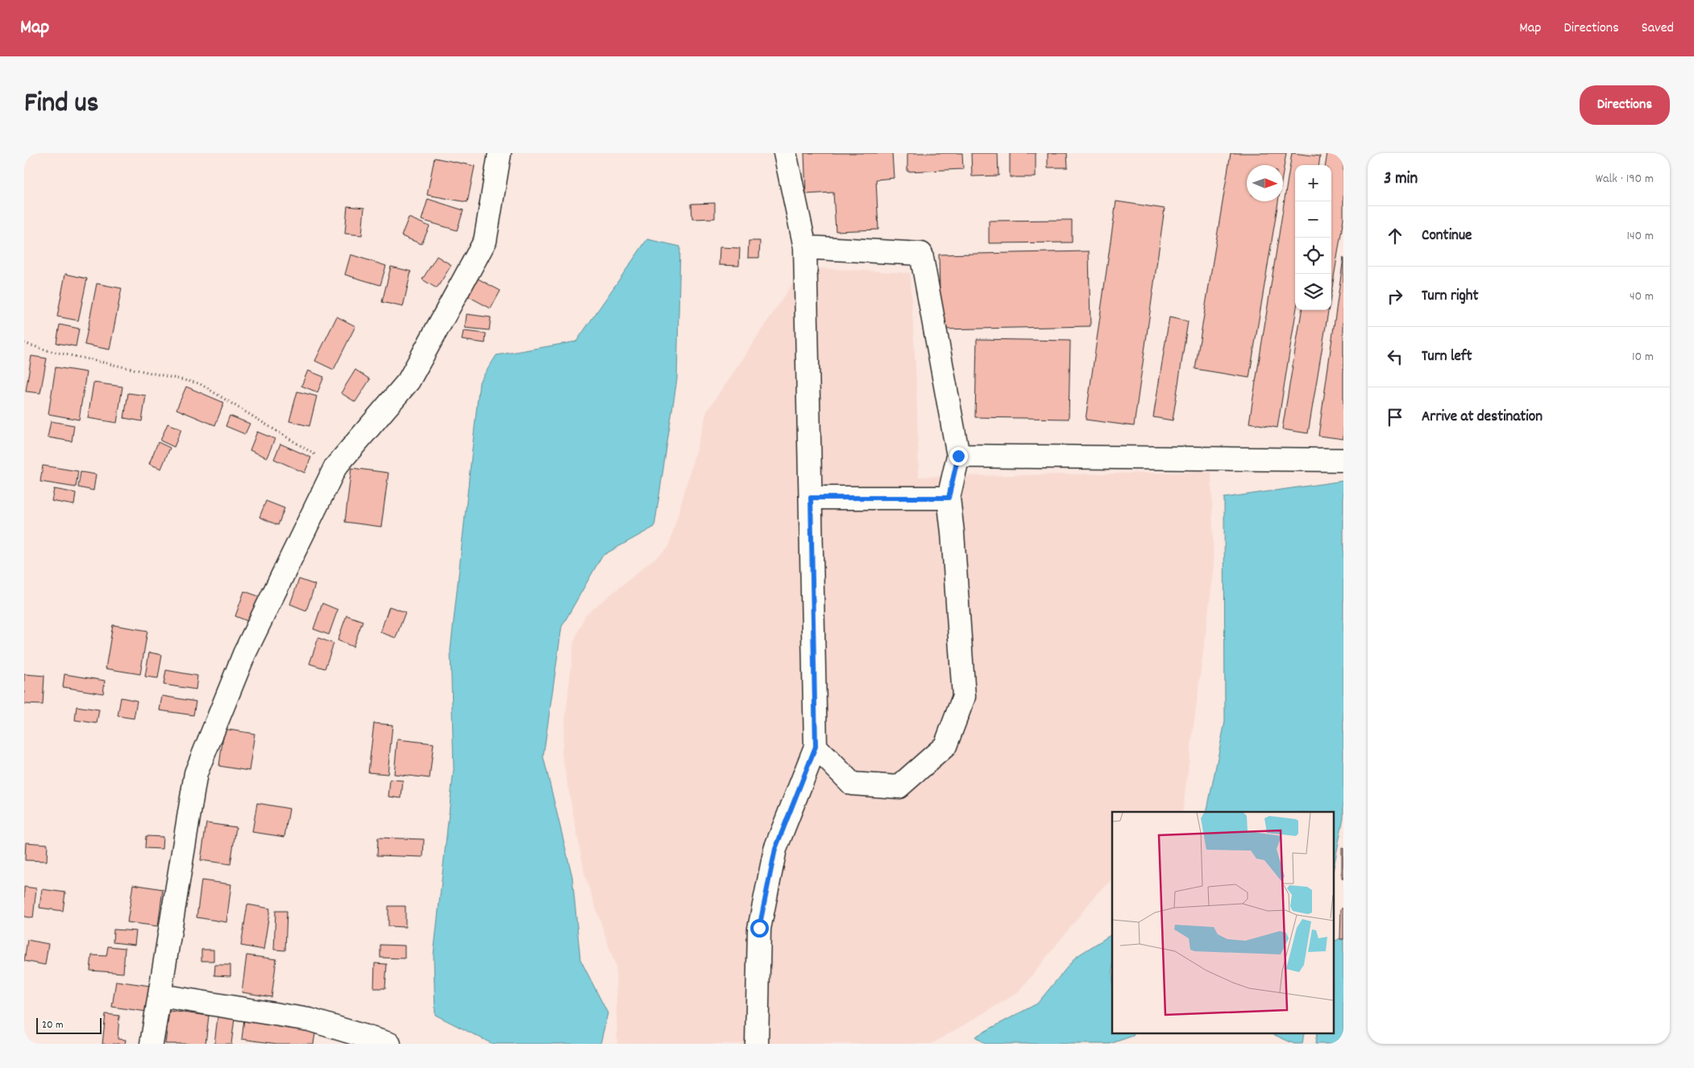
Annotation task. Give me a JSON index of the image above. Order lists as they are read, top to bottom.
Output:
{
  "scale_bar": "20 m",
  "north": "right",
  "page": {
    "header": "Map",
    "nav": ["Map", "Directions", "Saved"],
    "title": "Find us",
    "buttons": "Directions",
    "heading": ["3 min", "Walk · 190 m"],
    "map_buttons": ["+", "−"],
    "list": [
      ["Continue", "140 m"],
      ["Turn right", "40 m"],
      ["Turn left", "10 m"],
      "Arrive at destination"
    ],
    "scale": "20 m"
  }
}
